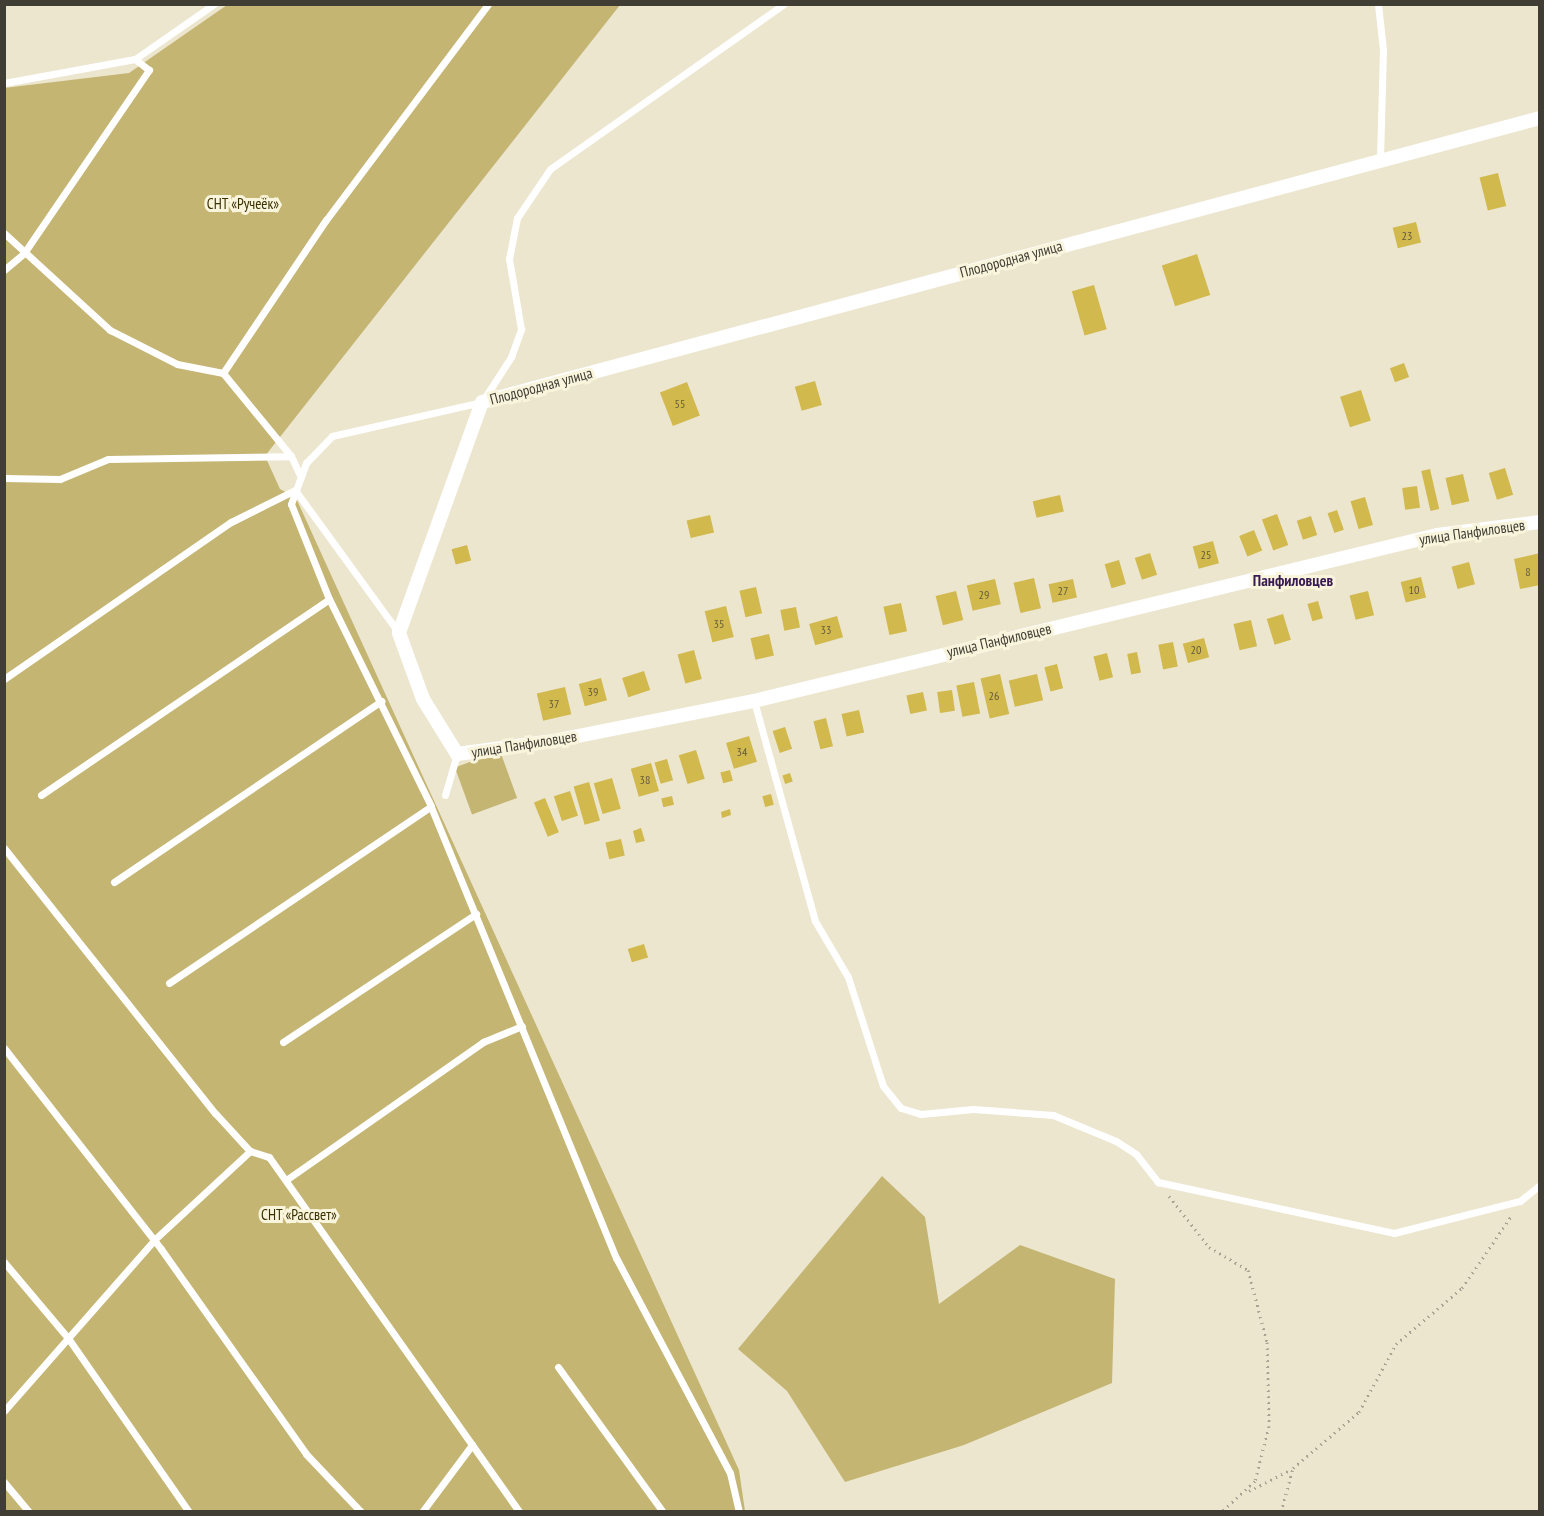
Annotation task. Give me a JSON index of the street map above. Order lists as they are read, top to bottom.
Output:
{
  "streets": {
    "street": ["Плодородная улица", "улица Панфиловцев"]
  },
  "districts": ["Панфиловцев"],
  "parks": ["СНТ «Ручеёк»", "СНТ «Рассвет»"],
  "house_numbers": [
    "23",
    "55",
    "25",
    "8",
    "10",
    "27",
    "29",
    "35",
    "33",
    "20",
    "39",
    "26",
    "37",
    "34",
    "38"
  ]
}
